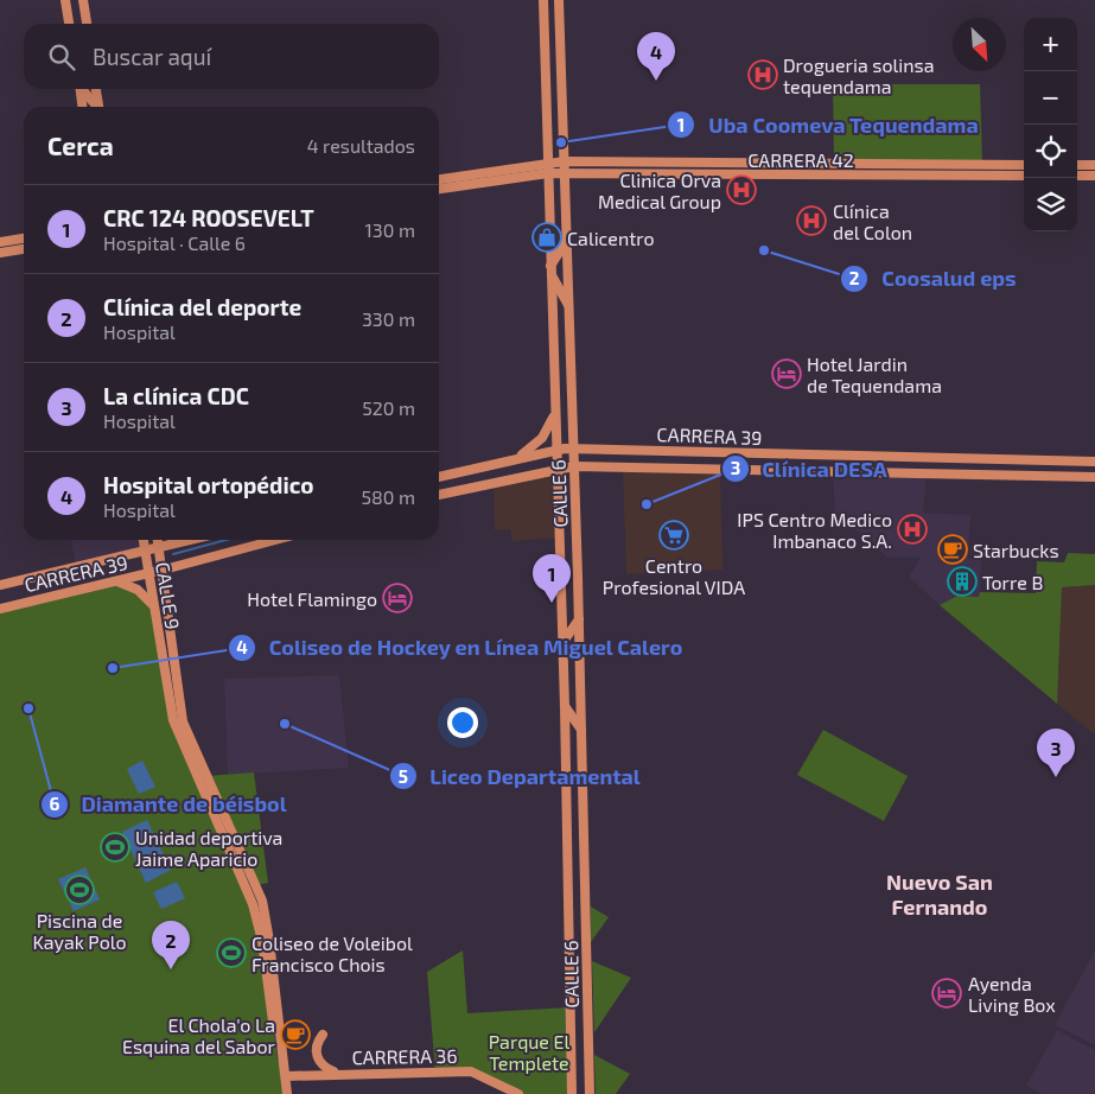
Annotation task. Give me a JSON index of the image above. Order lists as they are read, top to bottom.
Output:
{
  "streets": {
    "main road": [
      "CARRERA 42",
      "CARRERA 39",
      "CALLE 6",
      "CALLE 9",
      "CARRERA 36"
    ]
  },
  "crossings": [
    ["CARRERA 42", "CALLE 6"],
    ["CARRERA 39", "CALLE 6"],
    ["CARRERA 39", "CALLE 9"],
    ["CALLE 9", "CARRERA 36"]
  ],
  "districts": ["Nuevo San Fernando"],
  "parks": ["Parque El Templete"],
  "places": {
    "hospital": [
      "Drogueria solinsa tequendama",
      "Clinica Orva Medical Group",
      "Clínica del Colon",
      "IPS Centro Medico Imbanaco S.A."
    ],
    "other": [
      "Uba Coomeva Tequendama",
      "Coosalud eps",
      "Clínica DESA",
      "Coliseo de Hockey en Línea Miguel Calero",
      "Diamante de béisbol",
      "Liceo Departamental"
    ],
    "shop": ["Calicentro"],
    "hotel": ["Hotel Jardin de Tequendama", "Hotel Flamingo", "Ayenda Living Box"],
    "supermarket": ["Centro Profesional VIDA"],
    "cafe": ["Starbucks", "El Chola'o La Esquina del Sabor"],
    "building": ["Torre B"],
    "sports": ["Unidad deportiva Jaime Aparicio", "Piscina de Kayak Polo", "Coliseo de Voleibol Francisco Chois"]
  },
  "north": "bottom right",
  "page": {
    "map_buttons": ["+", "−"],
    "search": "Buscar aquí",
    "pins": [
      "4",
      "1",
      "3",
      "2"
    ],
    "heading": ["Cerca", "4 resultados"],
    "list": [
      {
        "mark": "1",
        "name": "CRC 124 ROOSEVELT",
        "note": "Hospital · Calle 6",
        "value": "130 m"
      },
      {
        "mark": "2",
        "name": "Clínica del deporte",
        "note": "Hospital",
        "value": "330 m"
      },
      {
        "mark": "3",
        "name": "La clínica CDC",
        "note": "Hospital",
        "value": "520 m"
      },
      {
        "mark": "4",
        "name": "Hospital ortopédico",
        "note": "Hospital",
        "value": "580 m"
      }
    ]
  }
}
